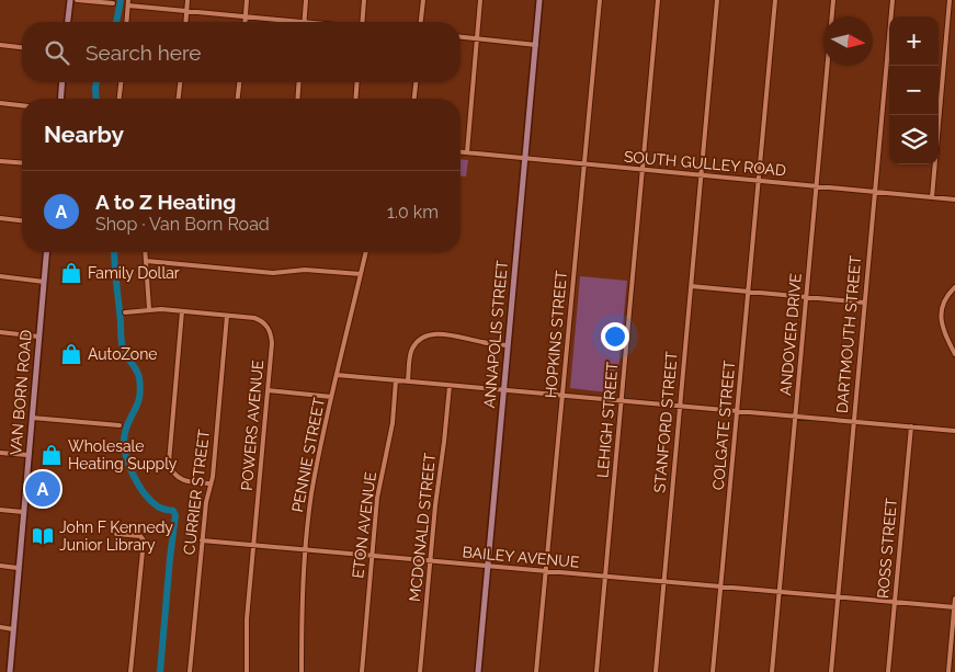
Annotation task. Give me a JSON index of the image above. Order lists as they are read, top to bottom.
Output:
{
  "streets": {
    "street": [
      "SOUTH GULLEY ROAD",
      "ANNAPOLIS STREET",
      "HOPKINS STREET",
      "ANDOVER DRIVE",
      "DARTMOUTH STREET",
      "VAN BORN ROAD",
      "LEHIGH STREET",
      "STANFORD STREET",
      "POWERS AVENUE",
      "COLGATE STREET",
      "PENNIE STREET",
      "CURRIER STREET",
      "ETON AVENUE",
      "MCDONALD STREET",
      "ROSS STREET",
      "BAILEY AVENUE"
    ]
  },
  "crossings": [
    ["SOUTH GULLEY ROAD", "ANNAPOLIS STREET"],
    ["SOUTH GULLEY ROAD", "HOPKINS STREET"],
    ["SOUTH GULLEY ROAD", "ANDOVER DRIVE"],
    ["SOUTH GULLEY ROAD", "DARTMOUTH STREET"],
    ["SOUTH GULLEY ROAD", "LEHIGH STREET"],
    ["SOUTH GULLEY ROAD", "STANFORD STREET"],
    ["SOUTH GULLEY ROAD", "COLGATE STREET"],
    ["ANNAPOLIS STREET", "BAILEY AVENUE"],
    ["HOPKINS STREET", "BAILEY AVENUE"],
    ["ANDOVER DRIVE", "BAILEY AVENUE"],
    ["DARTMOUTH STREET", "BAILEY AVENUE"],
    ["LEHIGH STREET", "BAILEY AVENUE"],
    ["STANFORD STREET", "BAILEY AVENUE"],
    ["POWERS AVENUE", "CURRIER STREET"],
    ["POWERS AVENUE", "BAILEY AVENUE"],
    ["COLGATE STREET", "BAILEY AVENUE"],
    ["PENNIE STREET", "BAILEY AVENUE"],
    ["CURRIER STREET", "BAILEY AVENUE"],
    ["ETON AVENUE", "BAILEY AVENUE"],
    ["MCDONALD STREET", "BAILEY AVENUE"],
    ["ROSS STREET", "BAILEY AVENUE"]
  ],
  "places": {
    "shop": ["Family Dollar", "AutoZone", "Wholesale Heating Supply"],
    "library": ["John F Kennedy Junior Library"]
  },
  "north": "right",
  "page": {
    "map_buttons": ["+", "−"],
    "search": "Search here",
    "heading": "Nearby",
    "list": [
      {
        "mark": "A",
        "name": "A to Z Heating",
        "note": "Shop · Van Born Road",
        "value": "1.0 km"
      }
    ],
    "pins": "A"
  }
}
